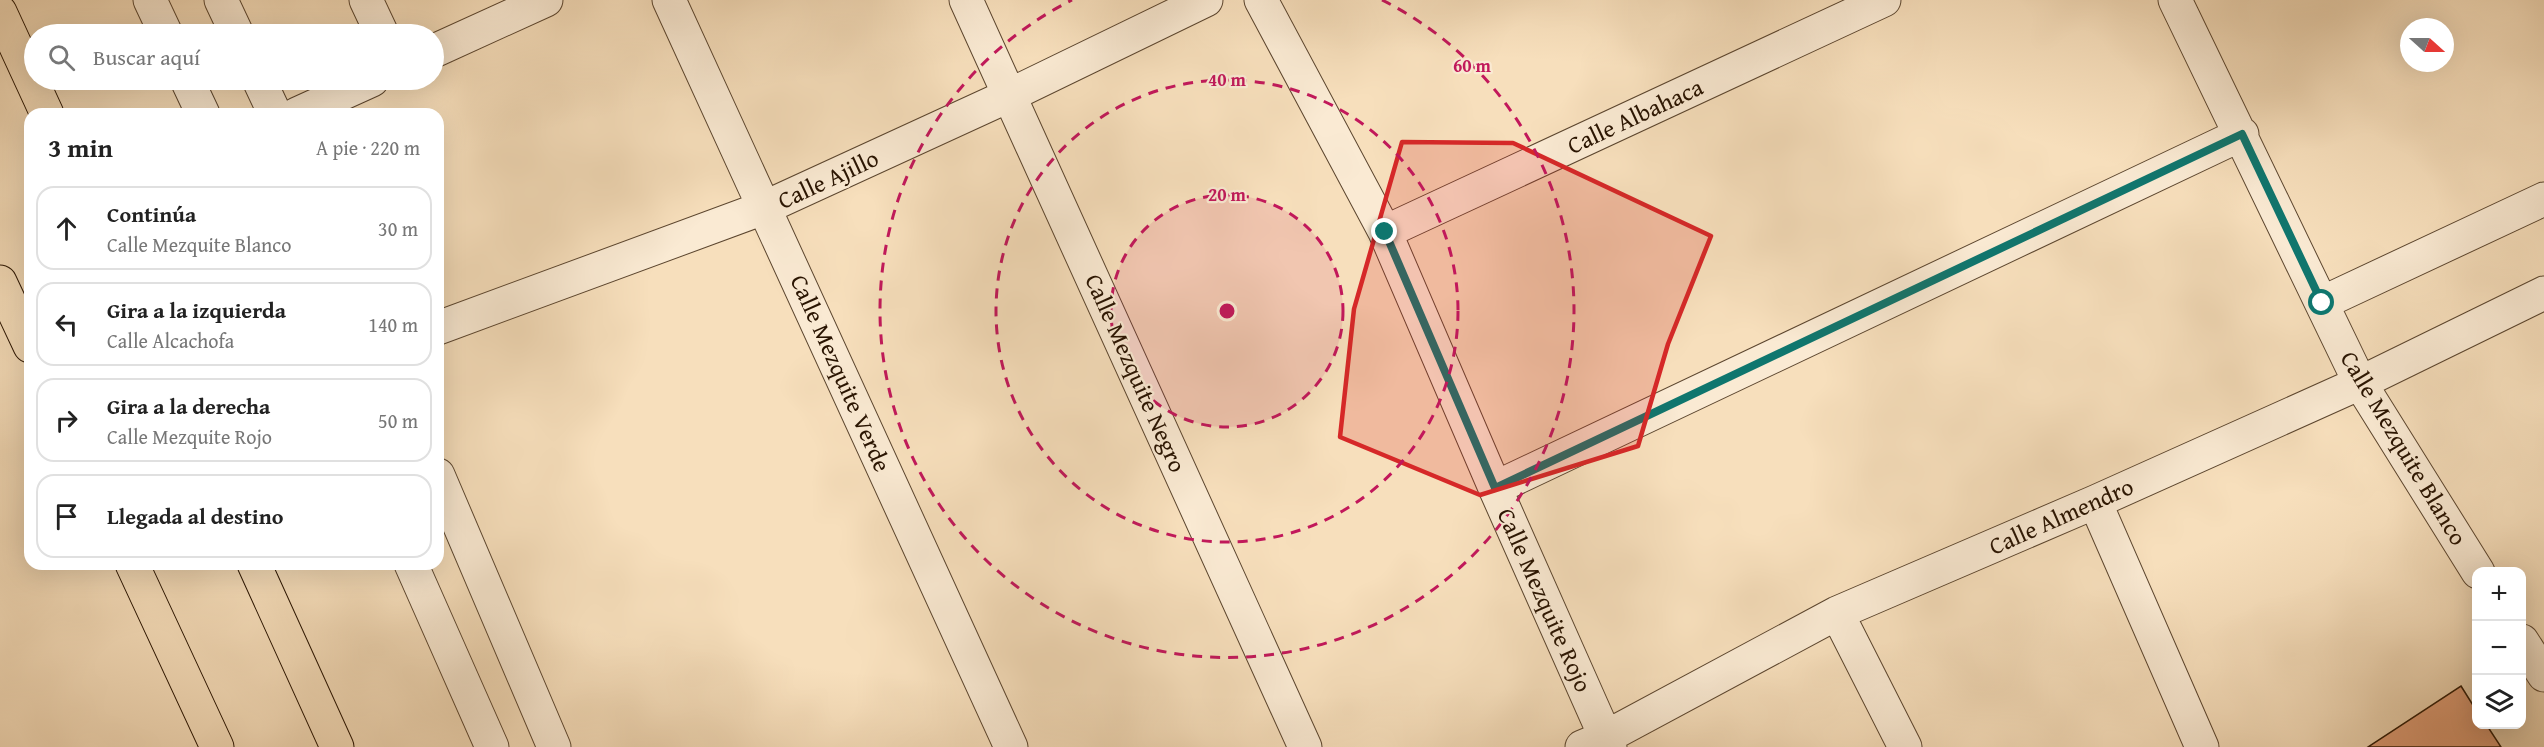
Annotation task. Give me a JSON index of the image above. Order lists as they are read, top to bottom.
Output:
{
  "streets": {
    "street": [
      "Calle Albahaca",
      "Calle Ajillo",
      "Calle Mezquite Verde",
      "Calle Mezquite Negro",
      "Calle Mezquite Blanco",
      "Calle Almendro",
      "Calle Mezquite Rojo"
    ]
  },
  "crossings": [
    ["Calle Albahaca", "Calle Mezquite Rojo"],
    ["Calle Ajillo", "Calle Mezquite Verde"],
    ["Calle Ajillo", "Calle Mezquite Negro"],
    ["Calle Mezquite Blanco", "Calle Almendro"],
    ["Calle Almendro", "Calle Mezquite Rojo"]
  ],
  "north": "right",
  "page": {
    "search": "Buscar aquí",
    "heading": ["3 min", "A pie · 220 m"],
    "list": [
      ["Continúa", "Calle Mezquite Blanco", "30 m"],
      ["Gira a la izquierda", "Calle Alcachofa", "140 m"],
      ["Gira a la derecha", "Calle Mezquite Rojo", "50 m"],
      "Llegada al destino"
    ],
    "map_buttons": ["+", "−"]
  },
  "rings": ["60 m", "40 m", "20 m"]
}
